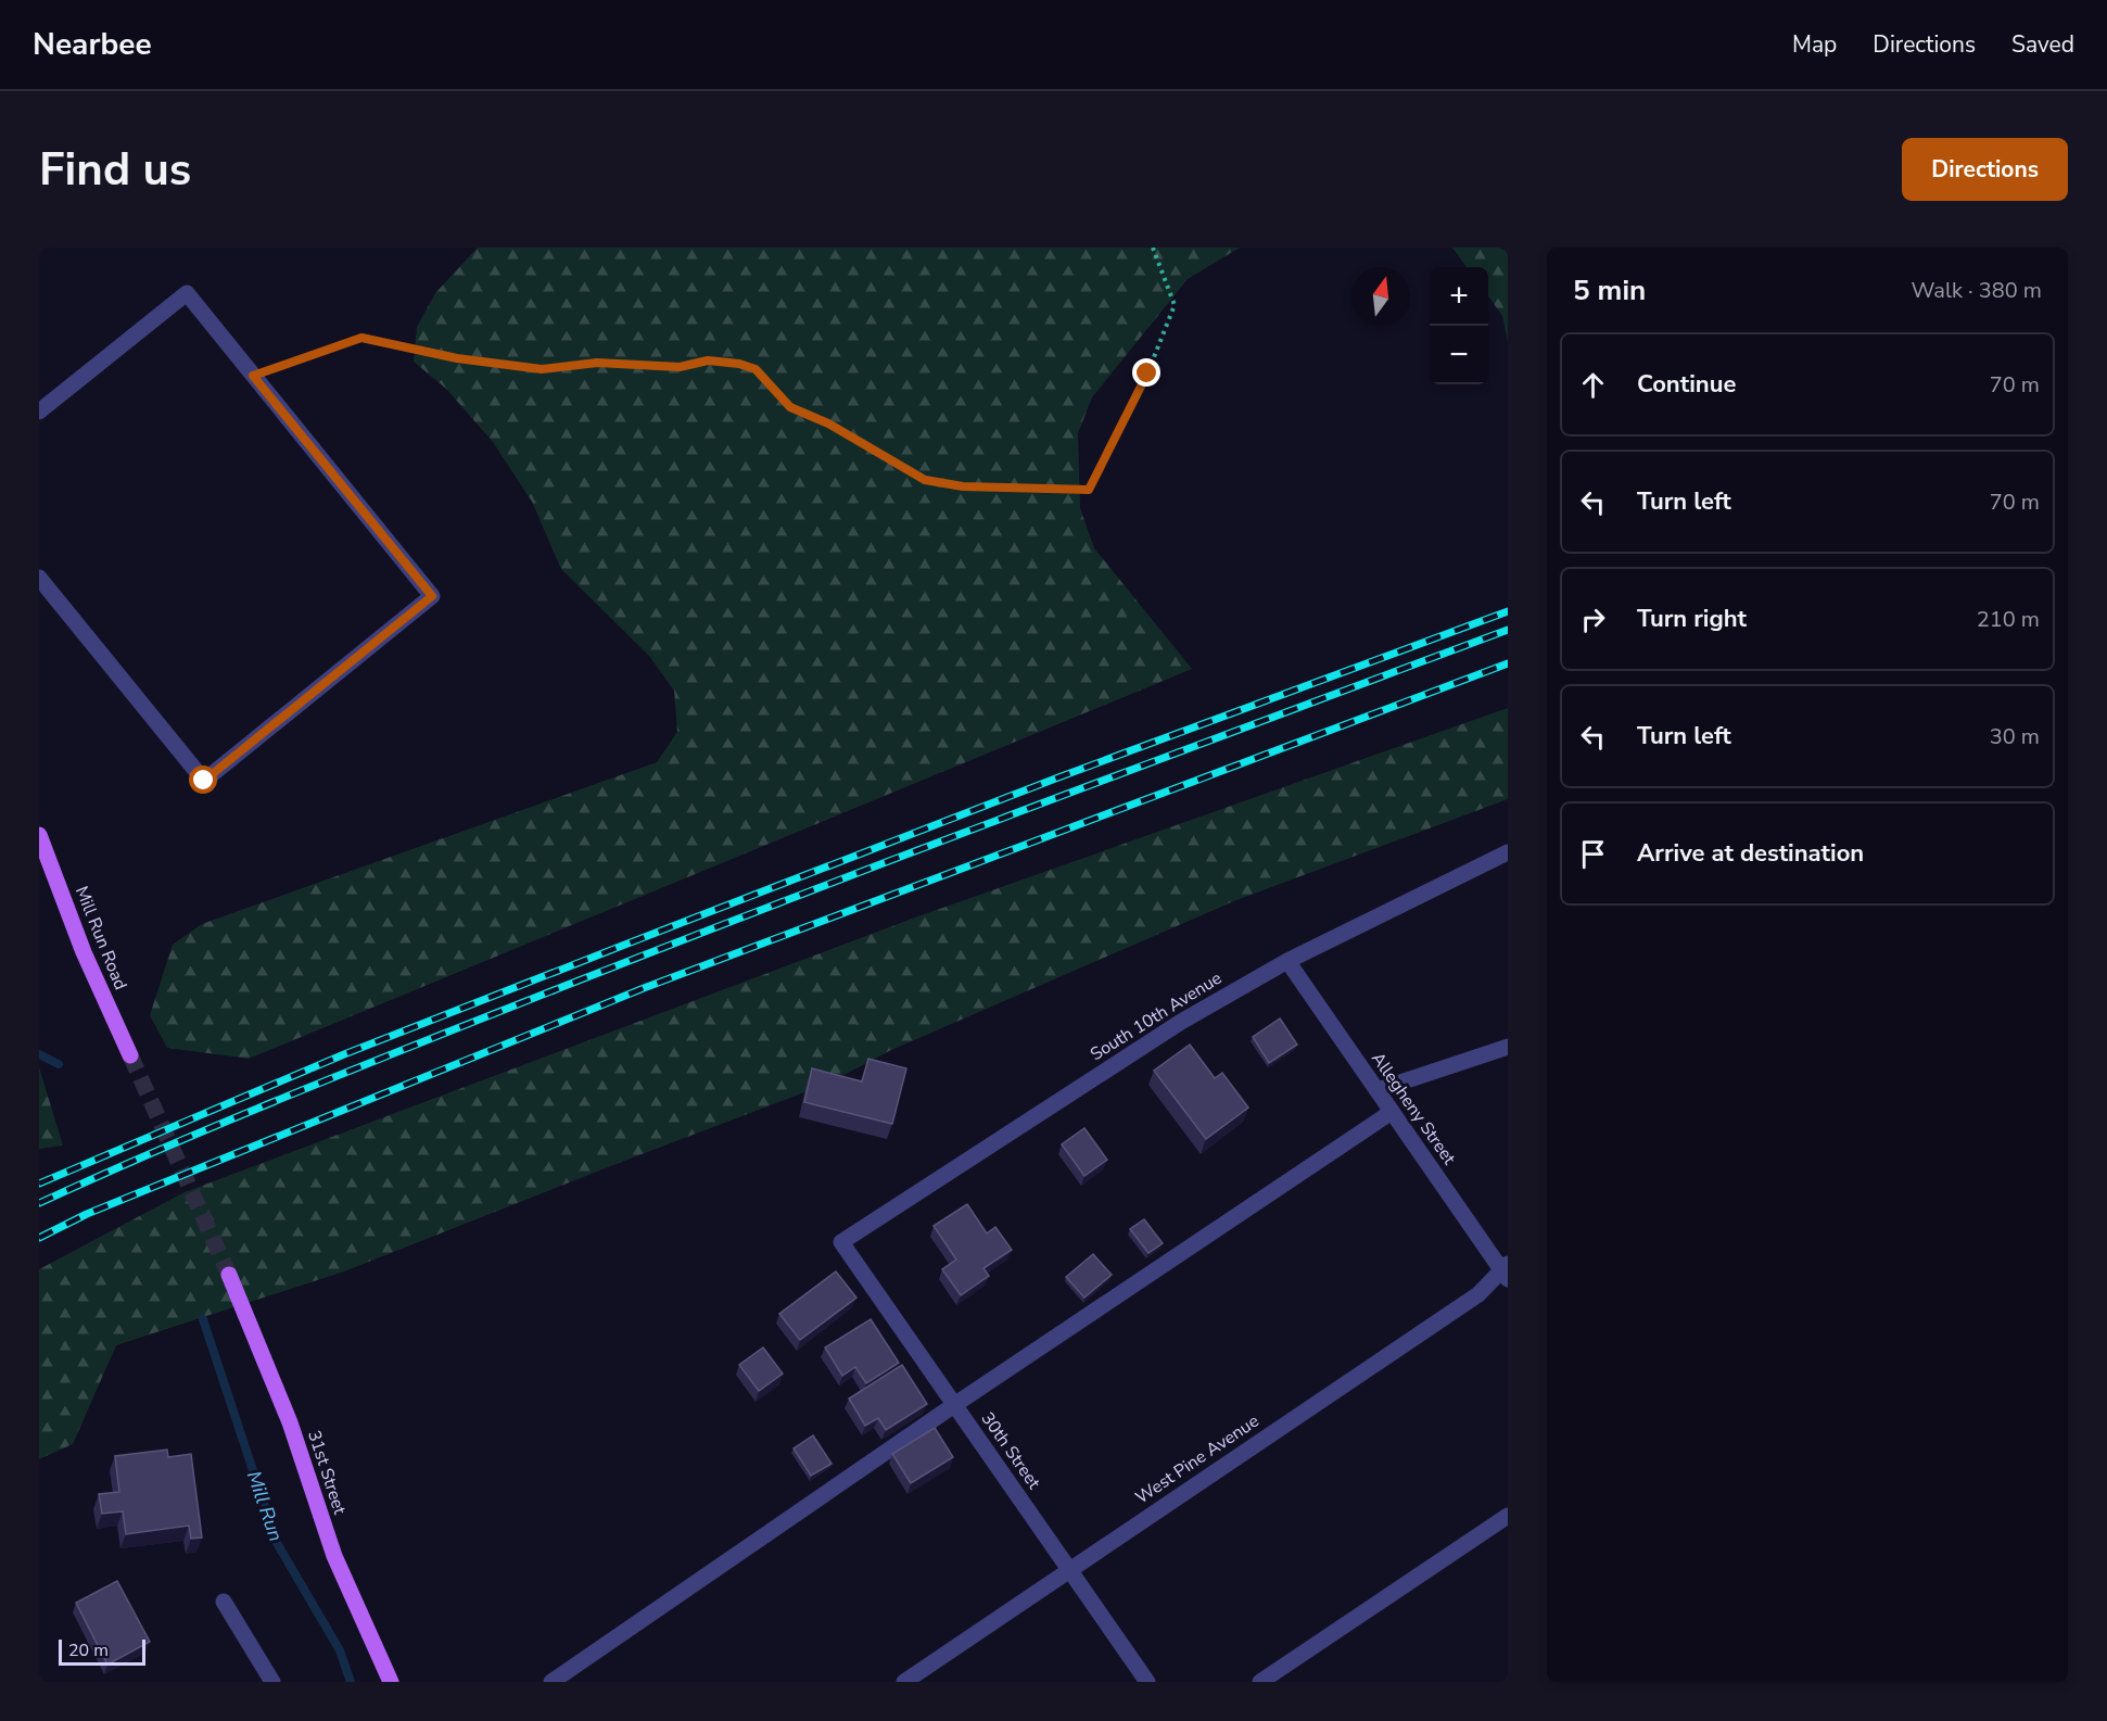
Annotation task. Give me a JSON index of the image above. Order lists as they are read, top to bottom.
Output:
{
  "streets": {
    "main road": ["Mill Run Road", "31st Street"],
    "street": [
      "South 10th Avenue",
      "Allegheny Street",
      "30th Street",
      "West Pine Avenue"
    ]
  },
  "crossings": [
    ["South 10th Avenue", "Allegheny Street"],
    ["South 10th Avenue", "30th Street"],
    ["Allegheny Street", "West Pine Avenue"],
    ["30th Street", "West Pine Avenue"]
  ],
  "water": ["Mill Run"],
  "scale_bar": "20 m",
  "north": "top",
  "page": {
    "header": "Nearbee",
    "nav": ["Map", "Directions", "Saved"],
    "buttons": "Directions",
    "title": "Find us",
    "heading": ["5 min", "Walk · 380 m"],
    "map_buttons": ["+", "−"],
    "list": [
      ["Continue", "70 m"],
      ["Turn left", "70 m"],
      ["Turn right", "210 m"],
      ["Turn left", "30 m"],
      "Arrive at destination"
    ],
    "scale": "20 m"
  }
}
